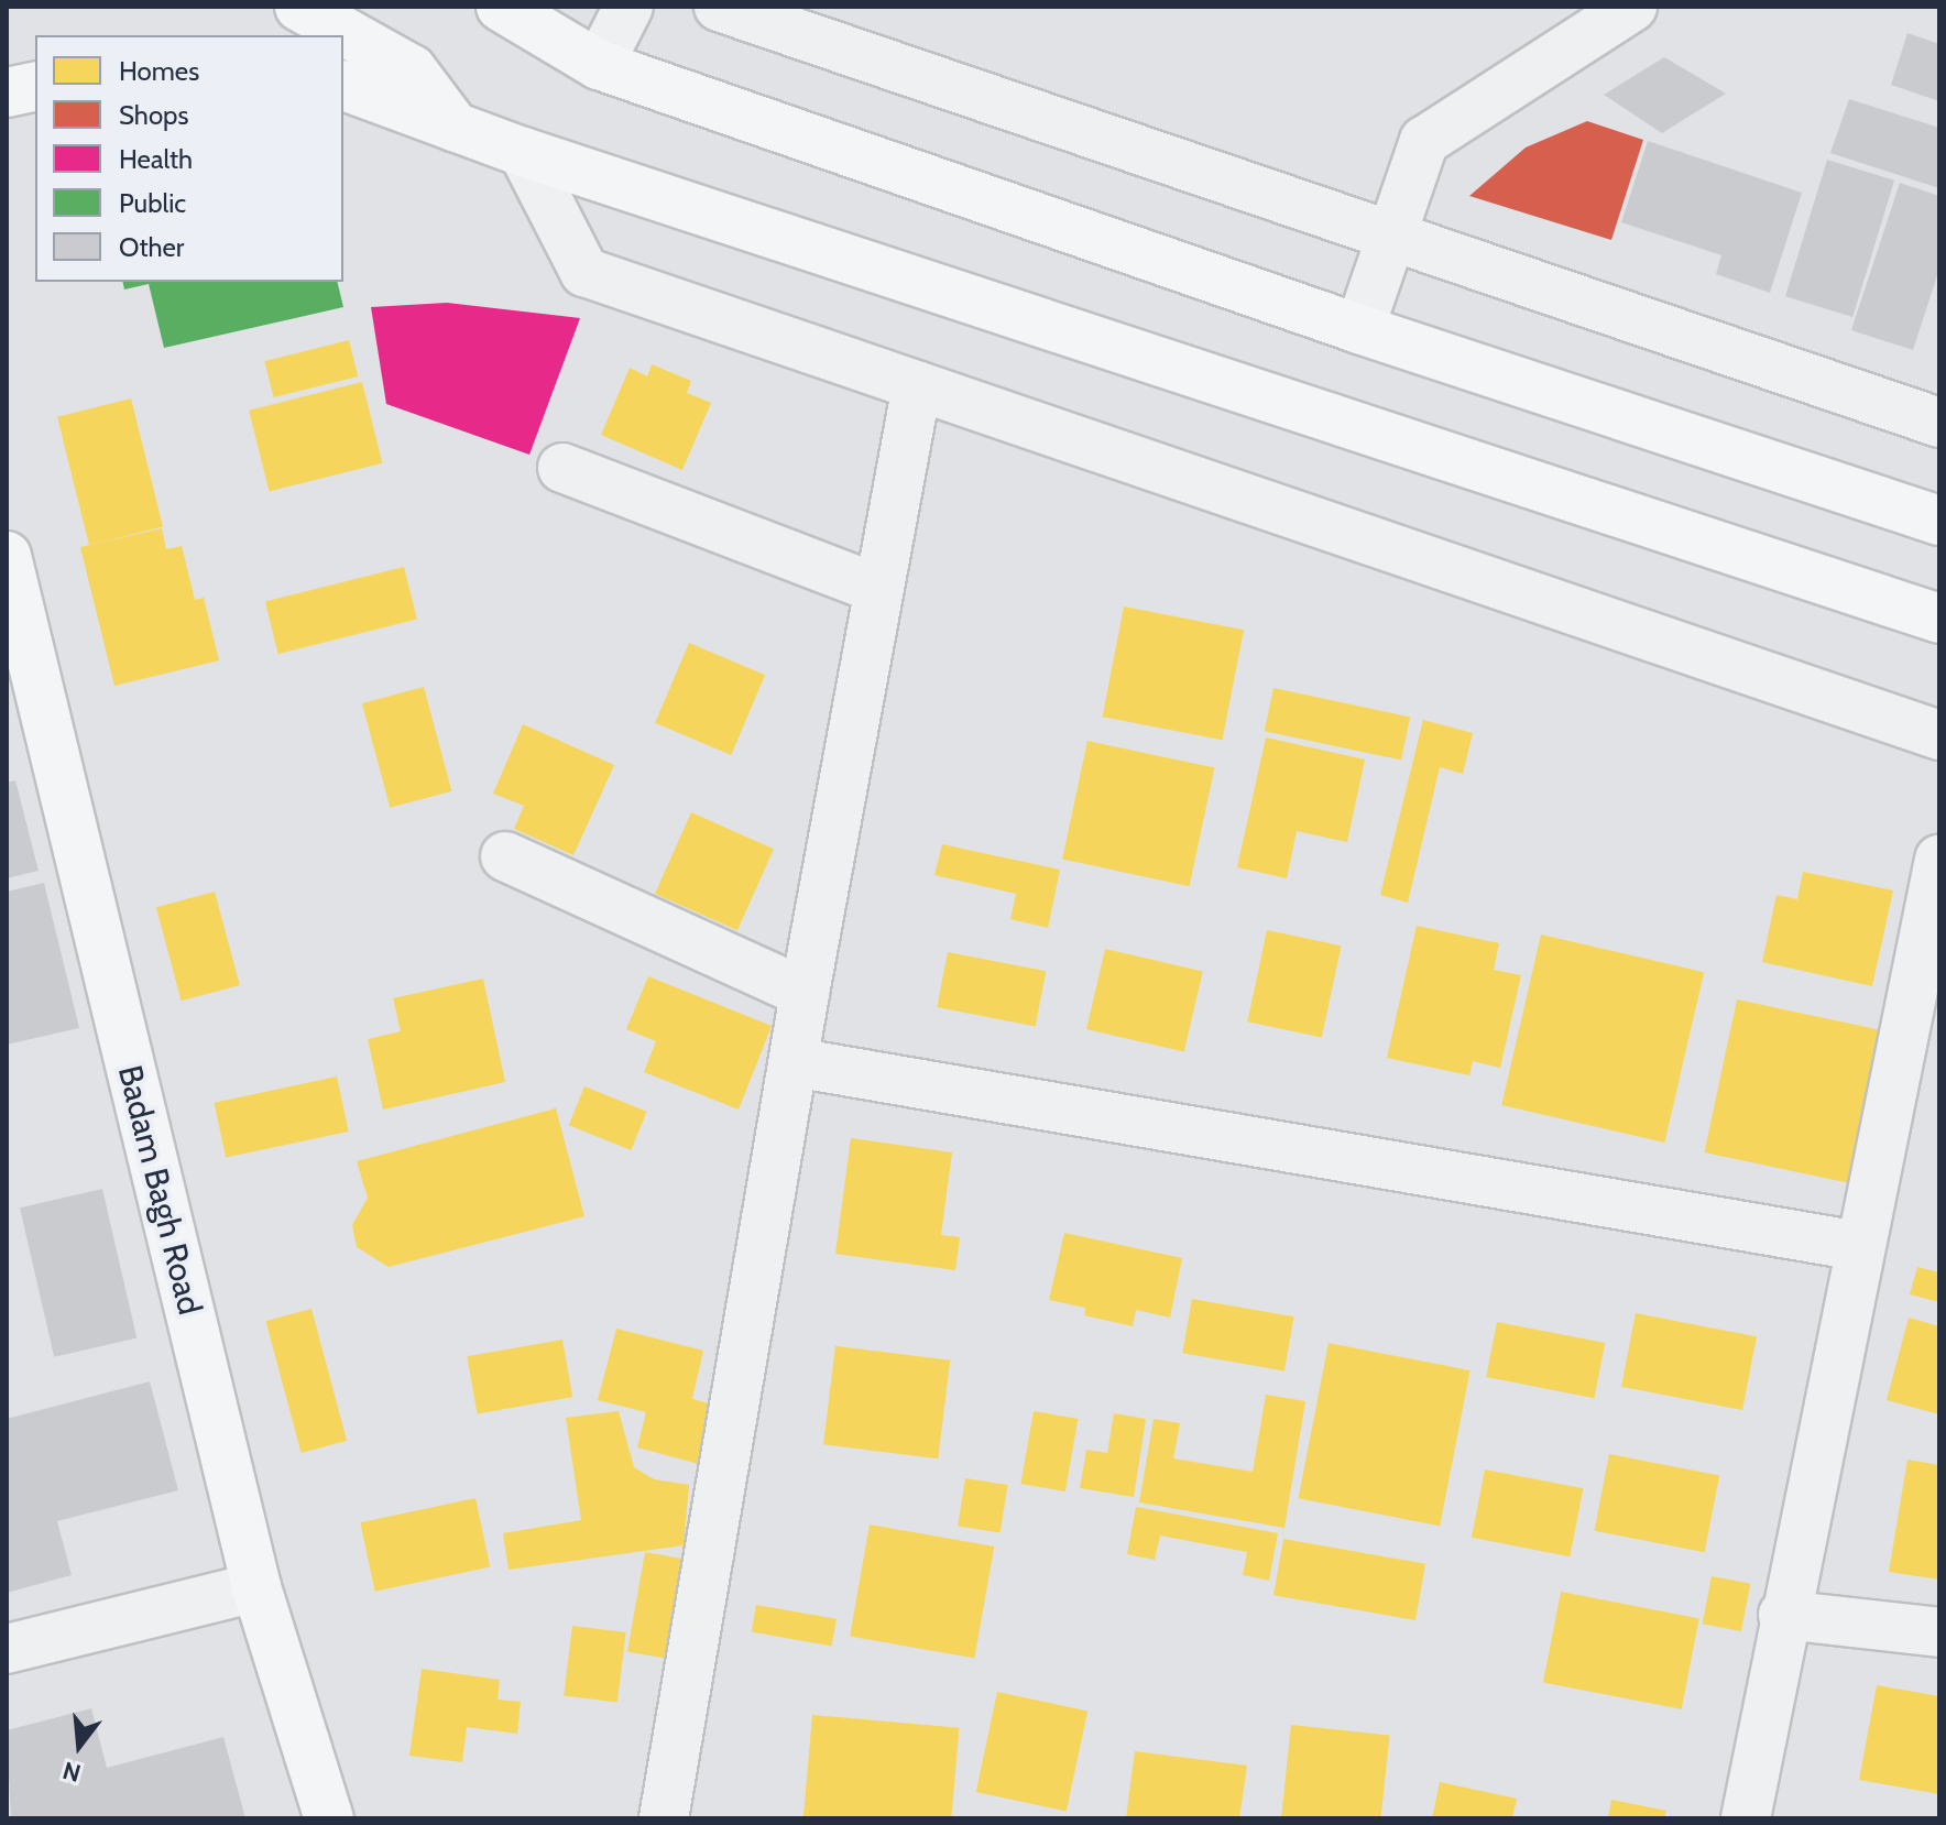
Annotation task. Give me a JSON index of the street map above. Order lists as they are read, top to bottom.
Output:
{
  "streets": {
    "main road": ["Badam Bagh Road"]
  },
  "legend": [
    "Homes",
    "Shops",
    "Health",
    "Public",
    "Other"
  ],
  "north": "bottom"
}
